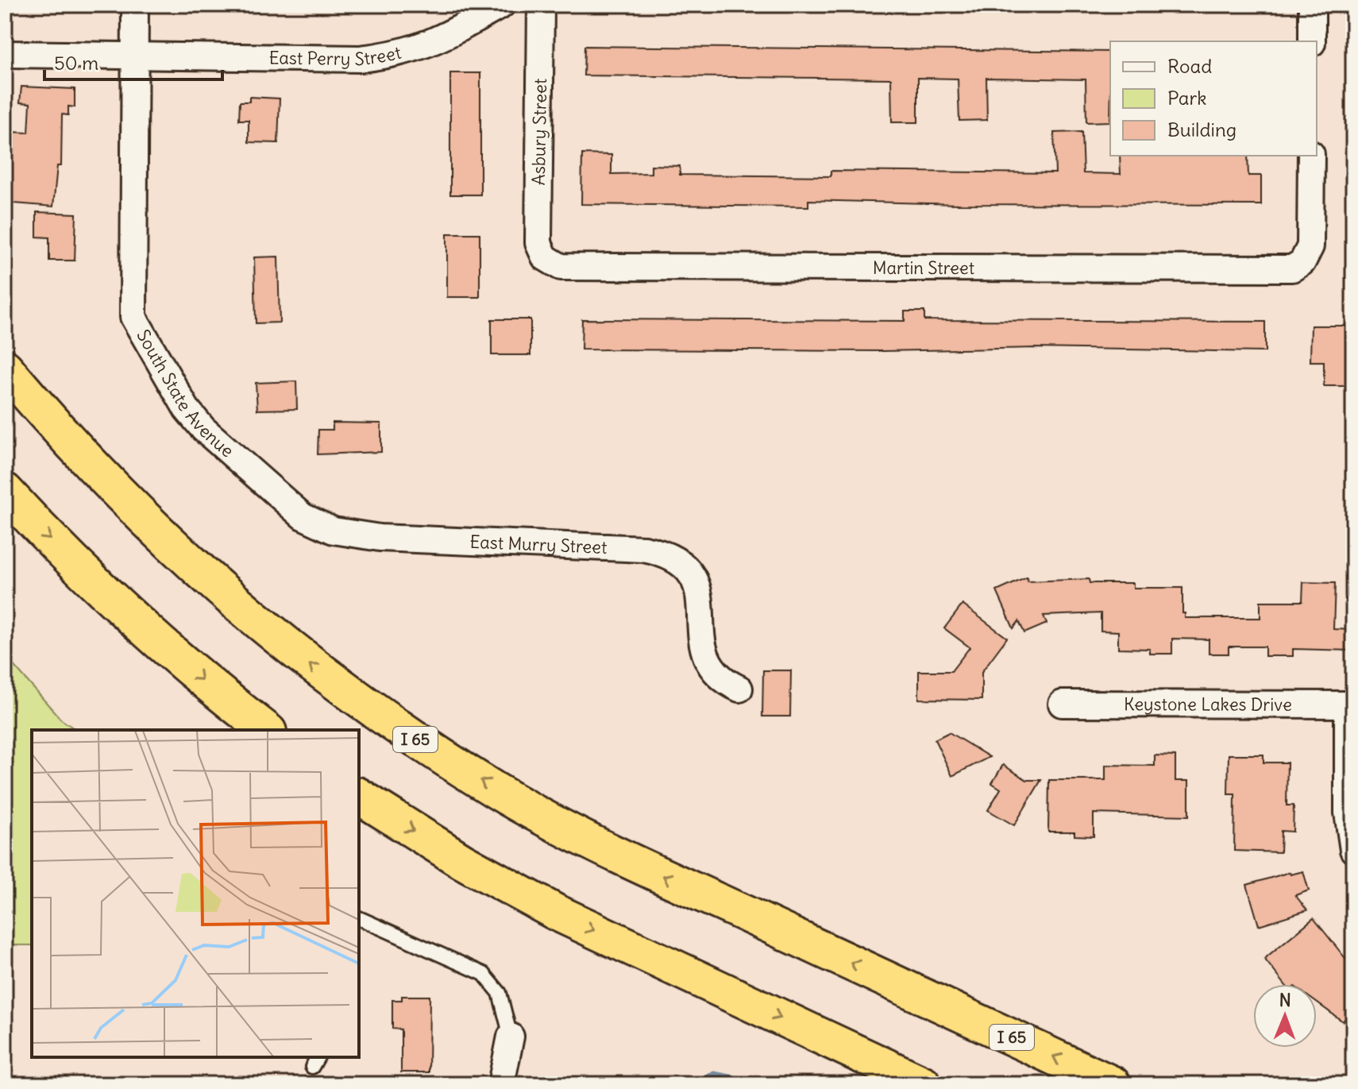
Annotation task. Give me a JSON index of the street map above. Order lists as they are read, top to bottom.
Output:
{
  "streets": {
    "highway": ["I 65"],
    "street": [
      "East Perry Street",
      "Asbury Street",
      "Martin Street",
      "South State Avenue",
      "East Murry Street",
      "Keystone Lakes Drive"
    ]
  },
  "crossings": [
    ["East Perry Street", "South State Avenue"],
    ["Asbury Street", "Martin Street"],
    ["South State Avenue", "East Murry Street"]
  ],
  "legend": ["Road", "Park", "Building"],
  "scale_bar": "50 m",
  "north": "top"
}
